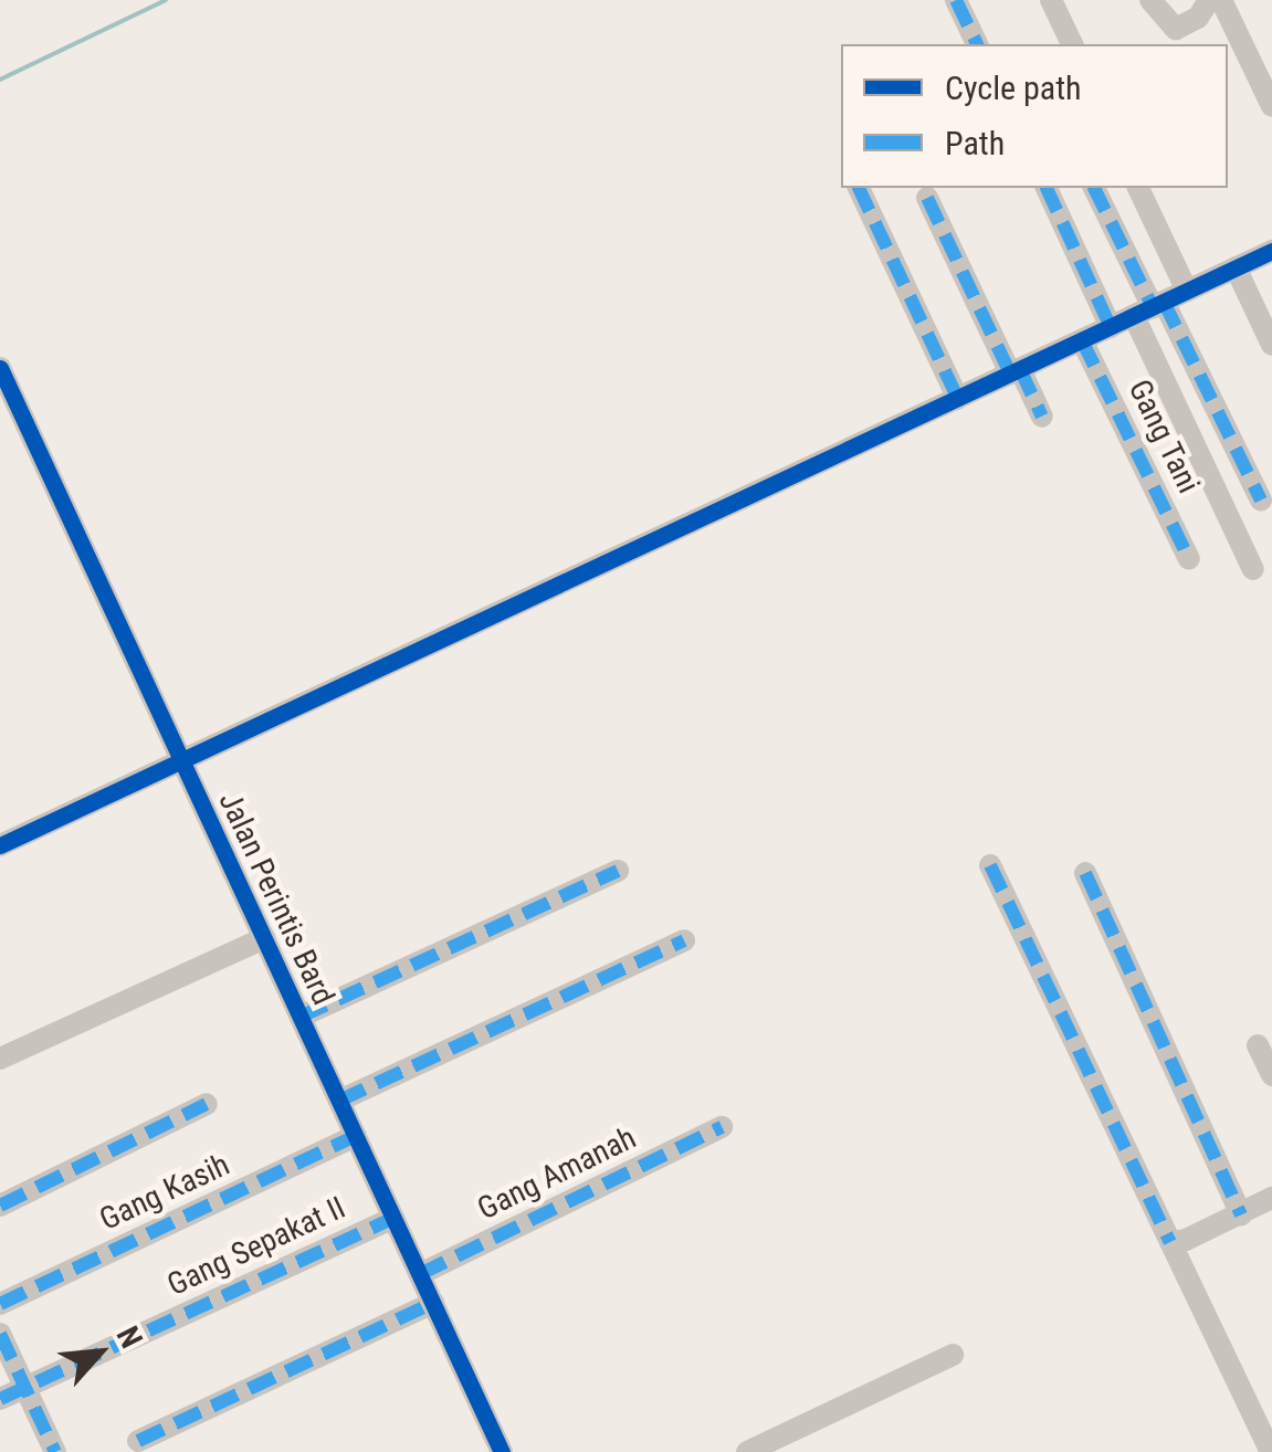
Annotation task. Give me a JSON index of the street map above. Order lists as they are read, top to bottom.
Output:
{
  "streets": {
    "street": [
      "Gang Tani",
      "Jalan Perintis Bard",
      "Gang Amanah",
      "Gang Kasih",
      "Gang Sepakat II"
    ]
  },
  "crossings": [
    ["Jalan Perintis Bard", "Gang Amanah"],
    ["Jalan Perintis Bard", "Gang Kasih"],
    ["Jalan Perintis Bard", "Gang Sepakat II"]
  ],
  "legend": ["Cycle path", "Path"],
  "north": "top right"
}
